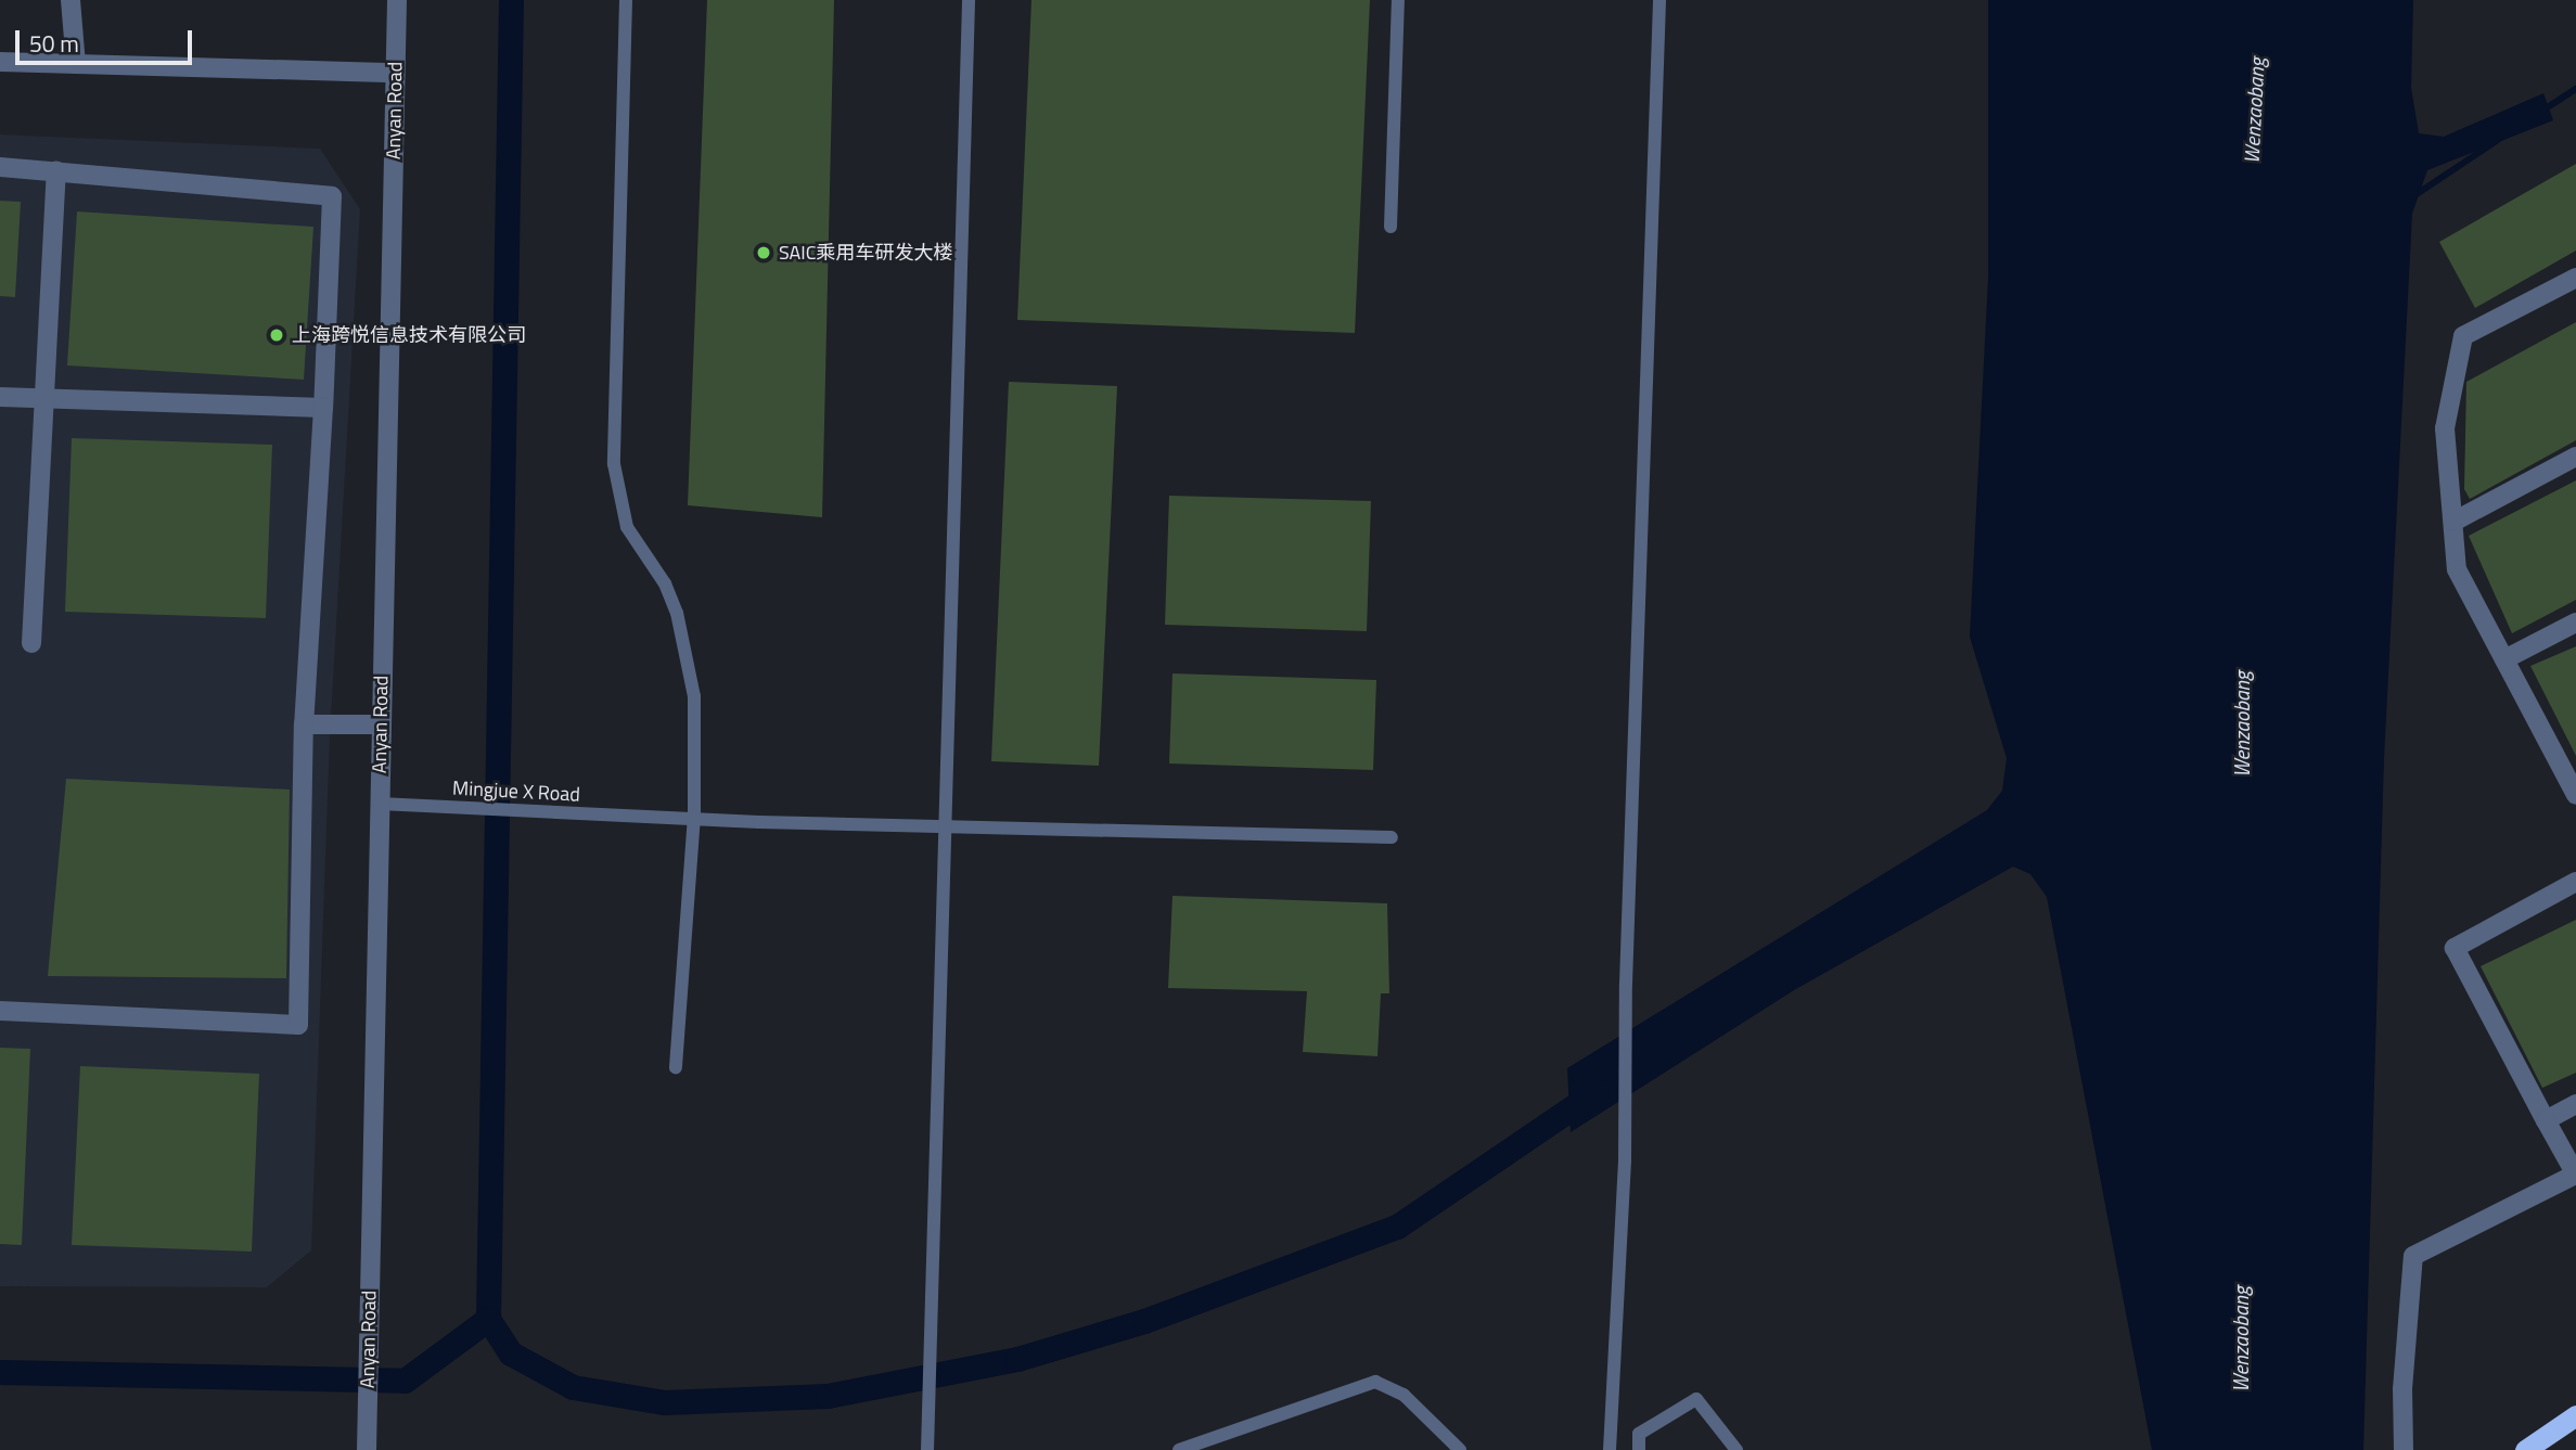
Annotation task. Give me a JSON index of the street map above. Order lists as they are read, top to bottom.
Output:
{
  "streets": {
    "street": ["Anyan Road"],
    "lane": ["Mingjue X Road"]
  },
  "crossings": [
    ["Anyan Road", "Mingjue X Road"]
  ],
  "water": ["Wenzaobang"],
  "places": ["SAIC乘用车研发大楼", "上海跨悦信息技术有限公司"],
  "scale_bar": "50 m"
}
